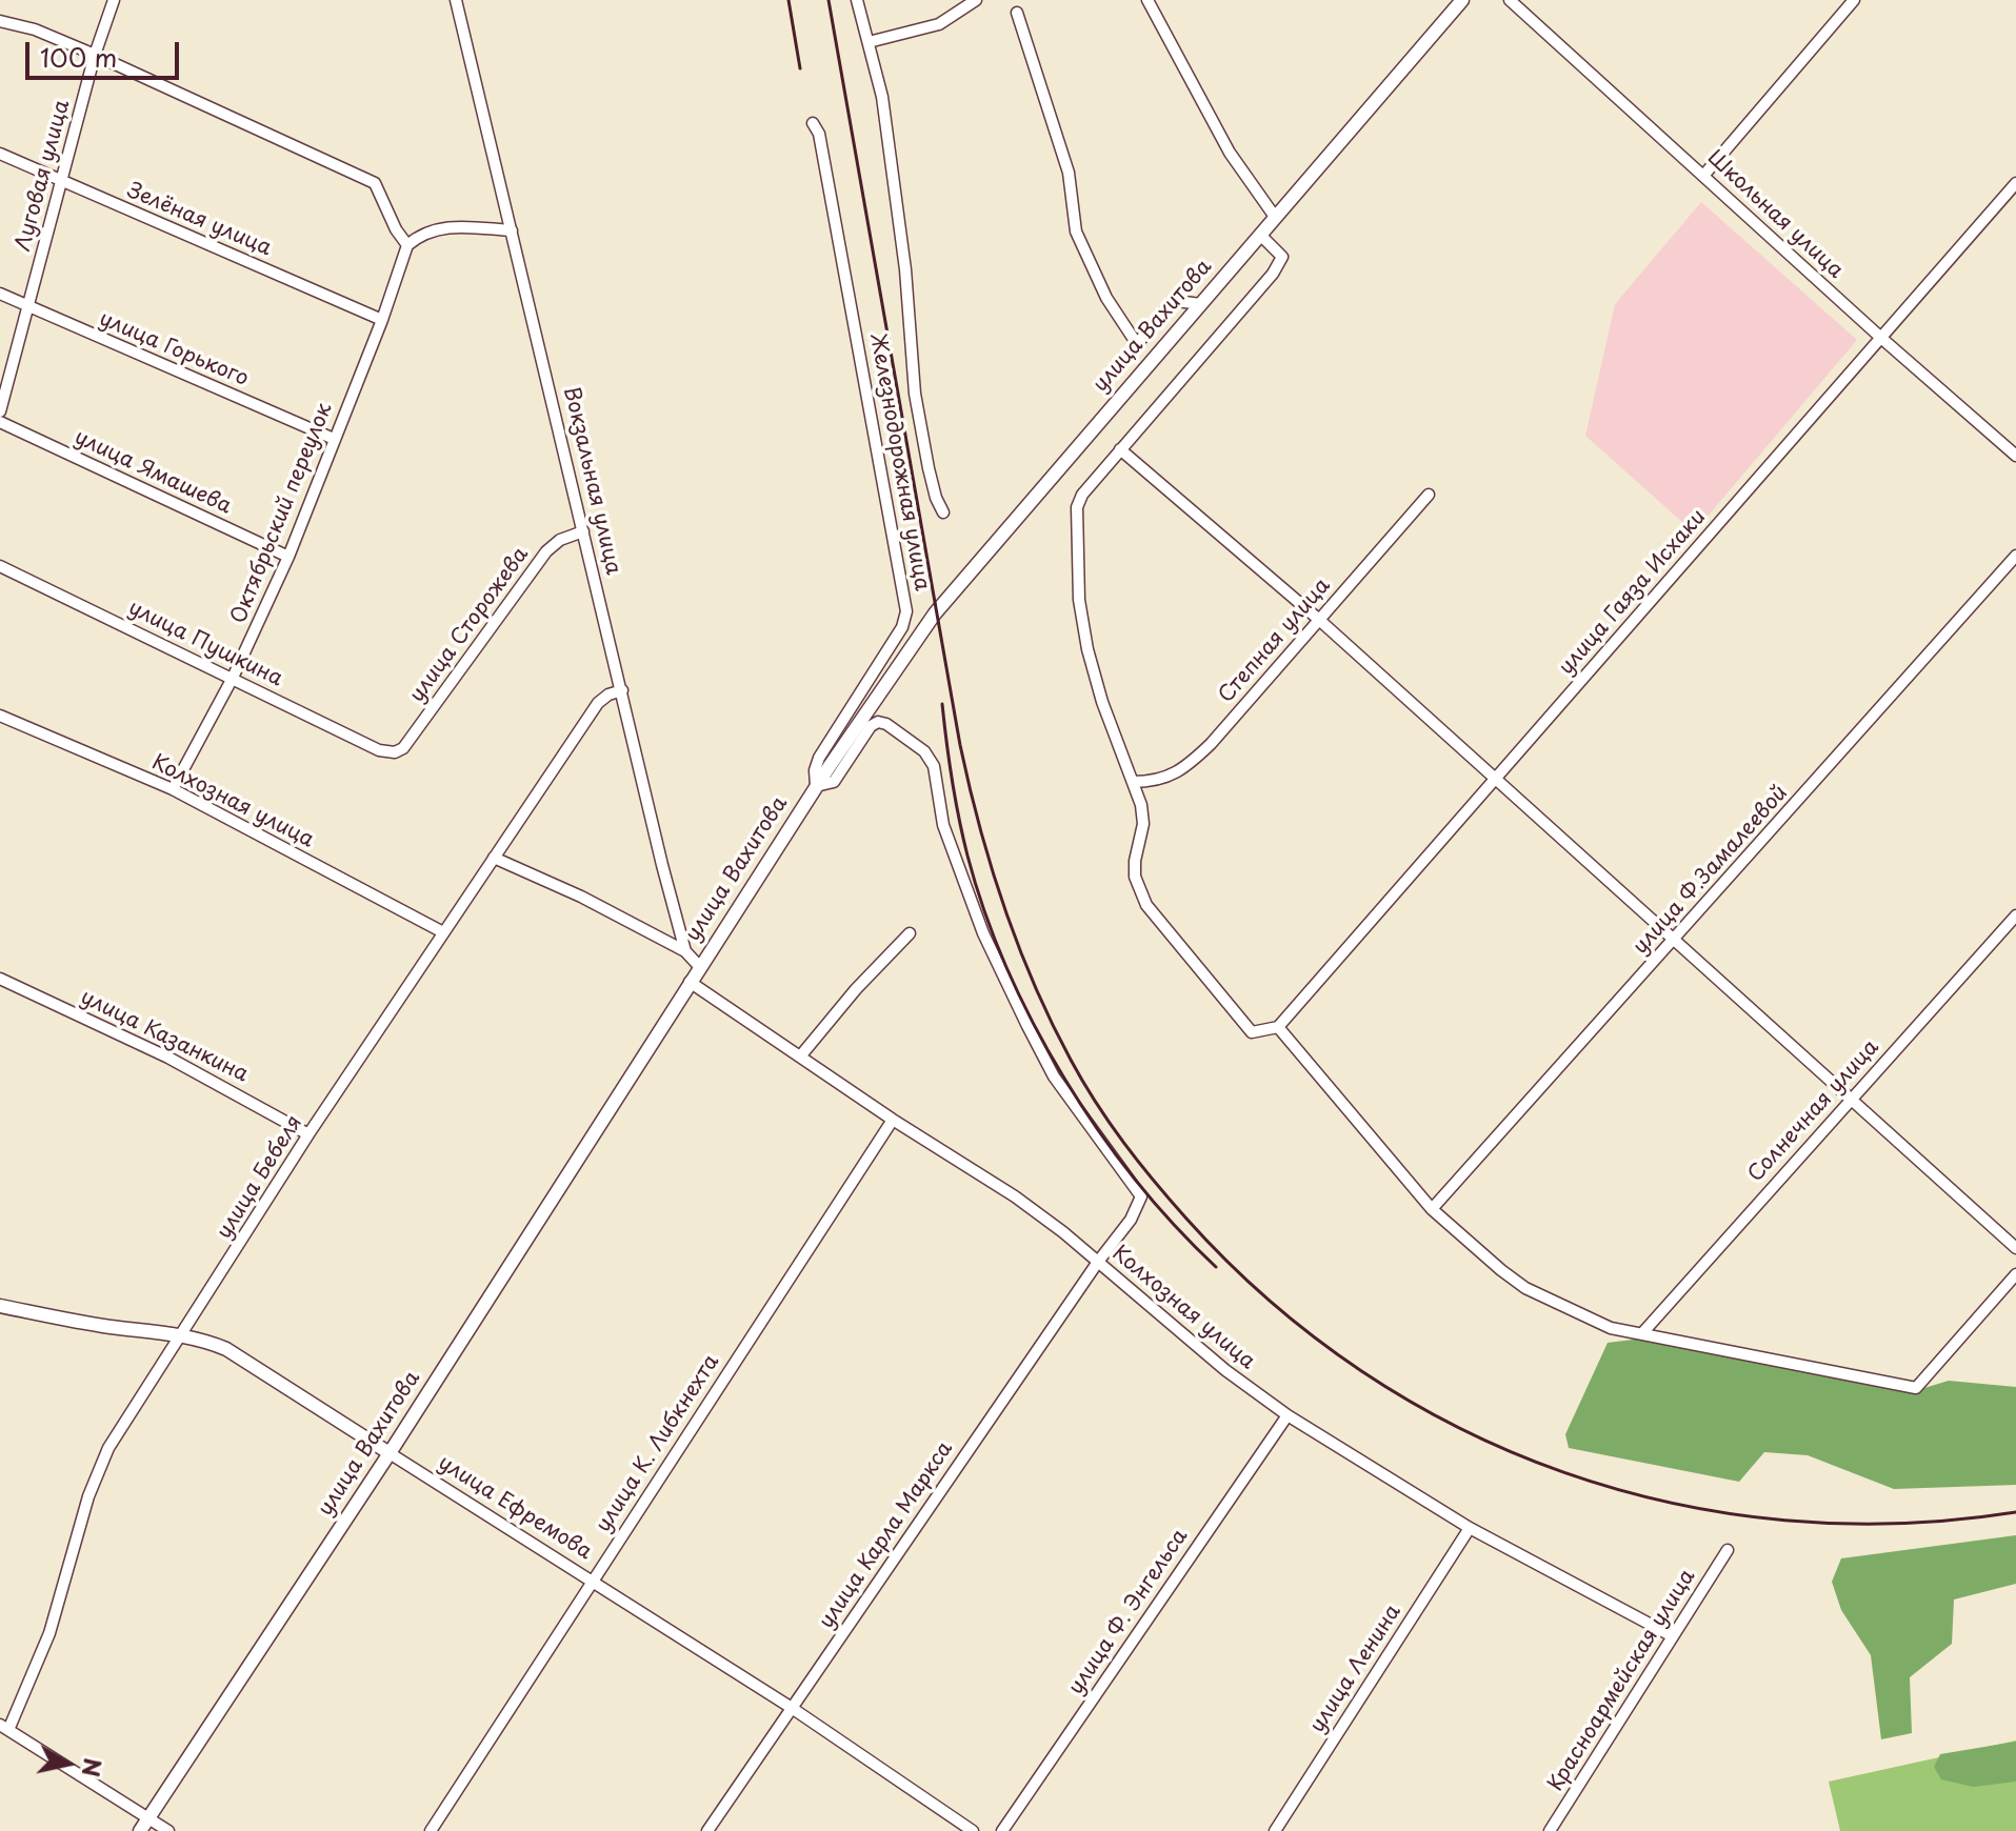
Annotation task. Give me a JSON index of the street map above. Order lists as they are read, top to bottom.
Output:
{
  "streets": {
    "main road": ["улица Вахитова", "улица Ефремова"],
    "street": [
      "Луговая улица",
      "Школьная улица",
      "Зелёная улица",
      "улица Горького",
      "Железнодорожная улица",
      "улица Ямашева",
      "Вокзальная улица",
      "Октябрьский переулок",
      "улица Гаяза Исхаки",
      "улица Сторожева",
      "Степная улица",
      "улица Пушкина",
      "Колхозная улица",
      "улица Ф.Замалеевой",
      "улица Казанкина",
      "Солнечная улица",
      "улица Бебеля",
      "улица К. Либкнехта",
      "улица Карла Маркса",
      "улица Ф. Энгельса",
      "улица Ленина",
      "Красноармейская улица"
    ]
  },
  "crossings": [
    ["Луговая улица", "Зелёная улица"],
    ["Луговая улица", "улица Горького"],
    ["Школьная улица", "улица Гаяза Исхаки"],
    ["Зелёная улица", "Октябрьский переулок"],
    ["улица Вахитова", "Железнодорожная улица"],
    ["улица Вахитова", "Вокзальная улица"],
    ["улица Вахитова", "Колхозная улица"],
    ["улица Вахитова", "улица Ефремова"],
    ["улица Вахитова", "улица Карла Маркса"],
    ["улица Горького", "Октябрьский переулок"],
    ["Железнодорожная улица", "улица Карла Маркса"],
    ["улица Ямашева", "Октябрьский переулок"],
    ["Вокзальная улица", "улица Сторожева"],
    ["Вокзальная улица", "улица Бебеля"],
    ["Октябрьский переулок", "улица Пушкина"],
    ["Октябрьский переулок", "Колхозная улица"],
    ["улица Сторожева", "улица Пушкина"],
    ["Колхозная улица", "улица Бебеля"],
    ["Колхозная улица", "улица К. Либкнехта"],
    ["Колхозная улица", "улица Карла Маркса"],
    ["Колхозная улица", "улица Ф. Энгельса"],
    ["Колхозная улица", "улица Ленина"],
    ["Колхозная улица", "Красноармейская улица"],
    ["улица Казанкина", "улица Бебеля"],
    ["улица Бебеля", "улица Ефремова"],
    ["улица К. Либкнехта", "улица Ефремова"],
    ["улица Ефремова", "улица Карла Маркса"]
  ],
  "scale_bar": "100 m",
  "north": "right"
}
